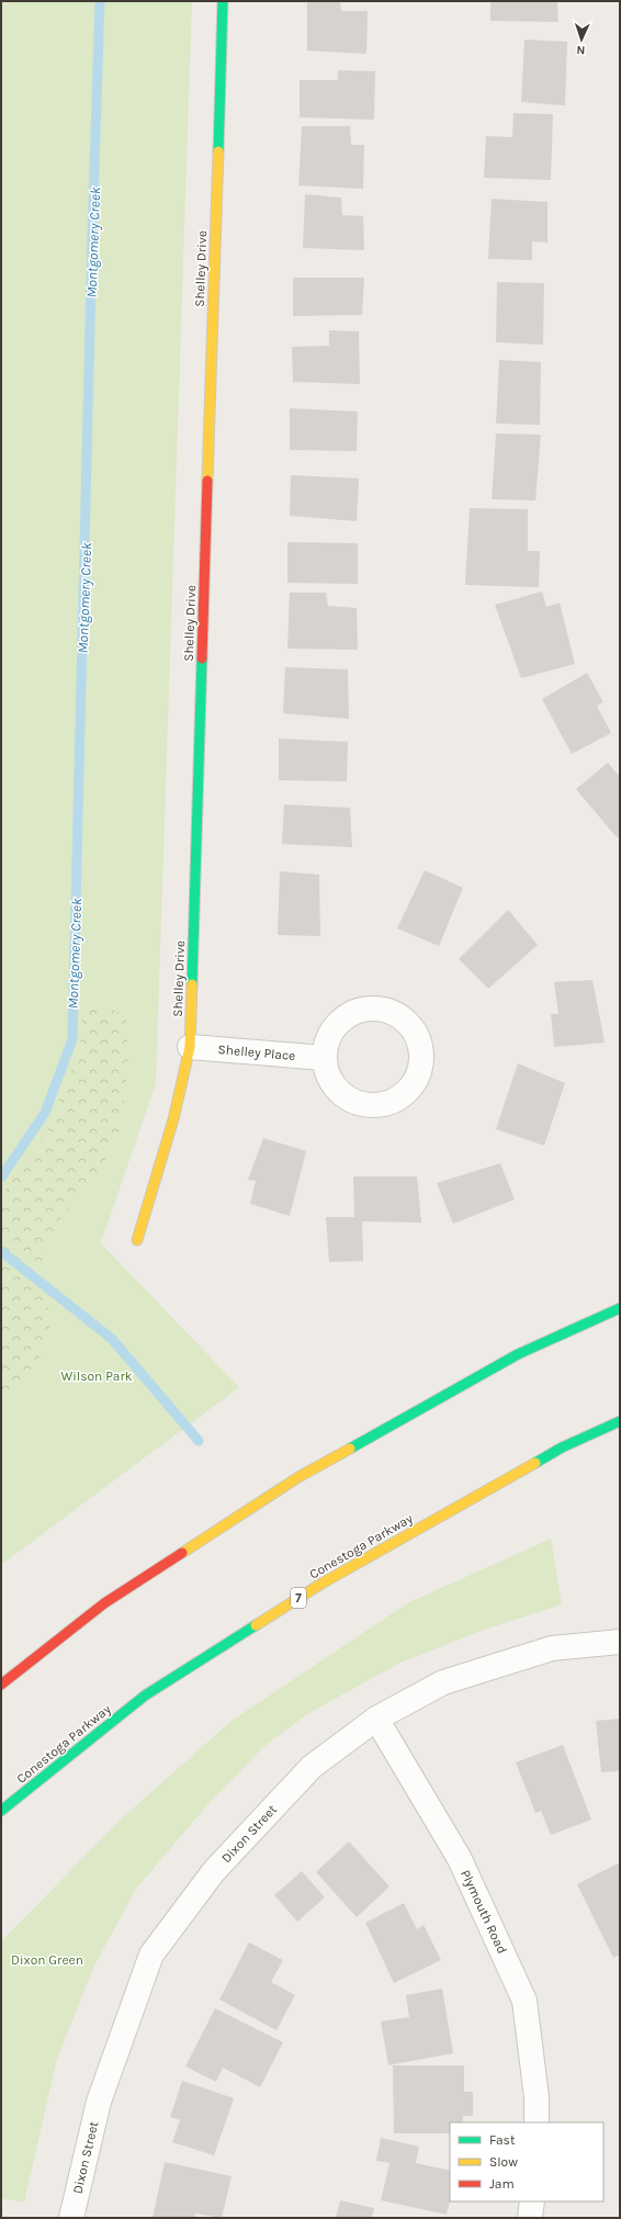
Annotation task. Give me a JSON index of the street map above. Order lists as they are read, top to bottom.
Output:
{
  "streets": {
    "main road": ["Shelley Drive", "Conestoga Parkway", "7"],
    "street": ["Shelley Place", "Dixon Street", "Plymouth Road"]
  },
  "crossings": [
    ["Shelley Drive", "Shelley Place"],
    ["Dixon Street", "Plymouth Road"]
  ],
  "water": ["Montgomery Creek"],
  "parks": ["Wilson Park", "Dixon Green"],
  "legend": ["Fast", "Slow", "Jam"],
  "north": "bottom"
}
